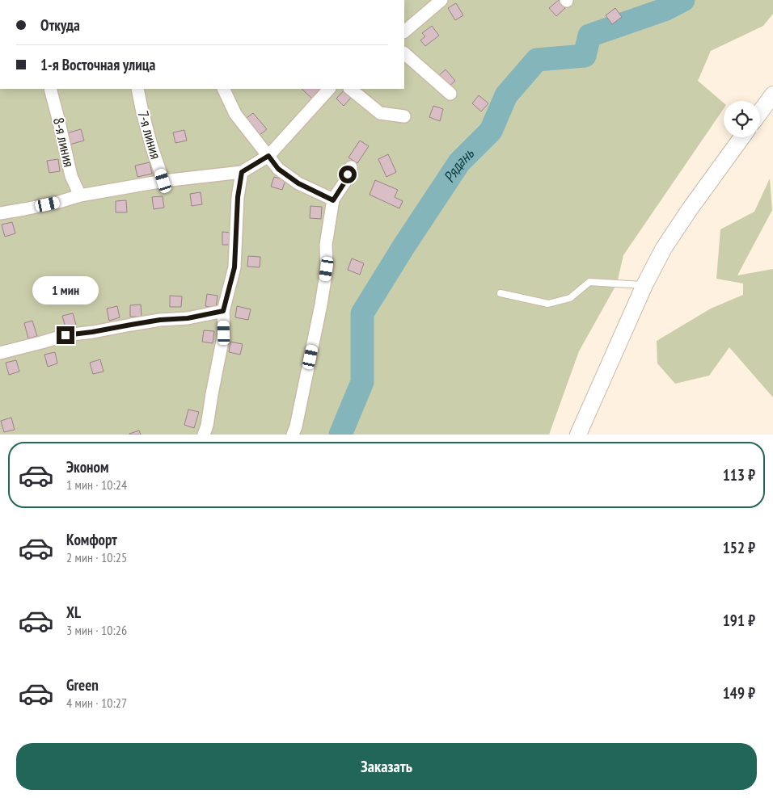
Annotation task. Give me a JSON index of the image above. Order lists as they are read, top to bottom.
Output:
{
  "streets": {
    "street": ["7-я линия", "8-я линия"]
  },
  "water": ["Рядань"],
  "page": {
    "banner": ["Откуда", "1-я Восточная улица"],
    "bubble": "1 мин",
    "list": [
      {
        "name": "Эконом",
        "note": "1 мин · 10:24",
        "value": "113 ₽"
      },
      {
        "name": "Комфорт",
        "note": "2 мин · 10:25",
        "value": "152 ₽"
      },
      {
        "name": "XL",
        "note": "3 мин · 10:26",
        "value": "191 ₽"
      },
      {
        "name": "Green",
        "note": "4 мин · 10:27",
        "value": "149 ₽"
      }
    ],
    "buttons": "Заказать"
  }
}
